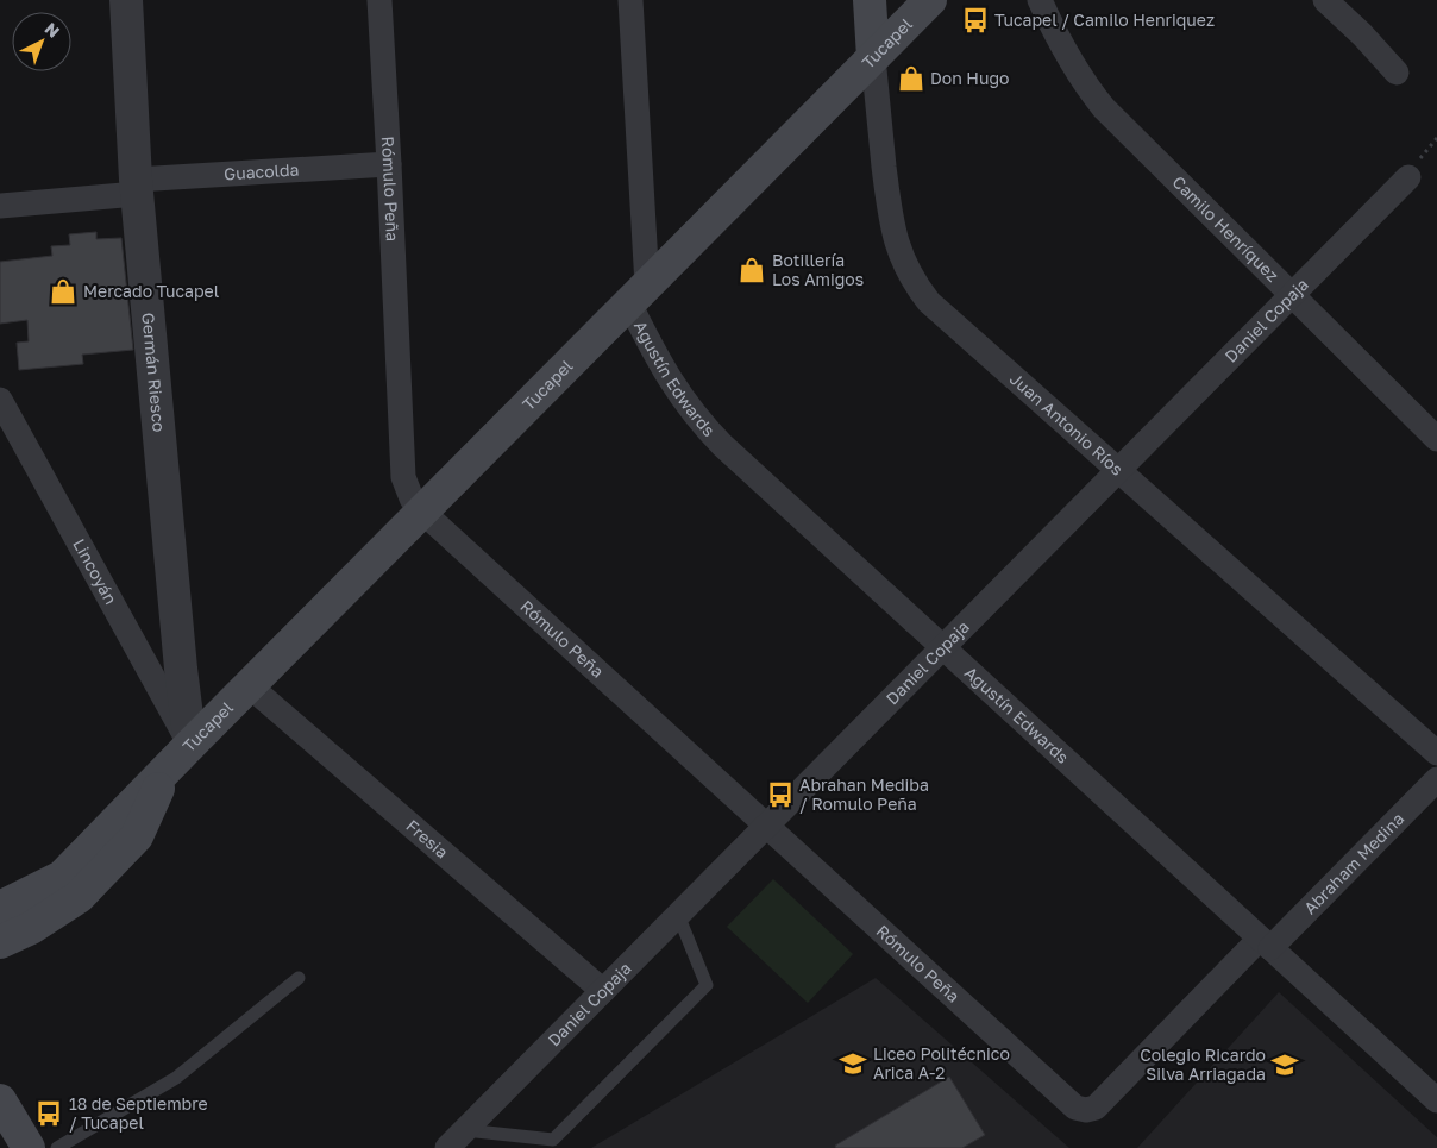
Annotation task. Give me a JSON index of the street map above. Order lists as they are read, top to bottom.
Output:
{
  "streets": {
    "main road": ["Tucapel", "Juan Antonio Ríos"],
    "street": [
      "Guacolda",
      "Rómulo Peña",
      "Camilo Henríquez",
      "Daniel Copaja",
      "Germán Riesco",
      "Agustín Edwards",
      "Lincoyán",
      "Fresia",
      "Abraham Medina"
    ]
  },
  "crossings": [
    ["Tucapel", "Rómulo Peña"],
    ["Tucapel", "Germán Riesco"],
    ["Tucapel", "Agustín Edwards"],
    ["Tucapel", "Juan Antonio Ríos"],
    ["Tucapel", "Lincoyán"],
    ["Tucapel", "Fresia"],
    ["Guacolda", "Rómulo Peña"],
    ["Guacolda", "Germán Riesco"],
    ["Rómulo Peña", "Daniel Copaja"],
    ["Rómulo Peña", "Abraham Medina"],
    ["Camilo Henríquez", "Daniel Copaja"],
    ["Daniel Copaja", "Agustín Edwards"],
    ["Daniel Copaja", "Juan Antonio Ríos"],
    ["Daniel Copaja", "Fresia"],
    ["Germán Riesco", "Lincoyán"],
    ["Agustín Edwards", "Abraham Medina"]
  ],
  "places": {
    "bus stop": ["Tucapel / Camilo Henriquez", "Abrahan Mediba / Romulo Peña", "18 de Septiembre / Tucapel"],
    "shop": ["Don Hugo", "Botillería Los Amigos", "Mercado Tucapel"],
    "school or university": ["Liceo Politécnico Arica A-2", "Colegio Ricardo Silva Arriagada"]
  },
  "north": "top right"
}
